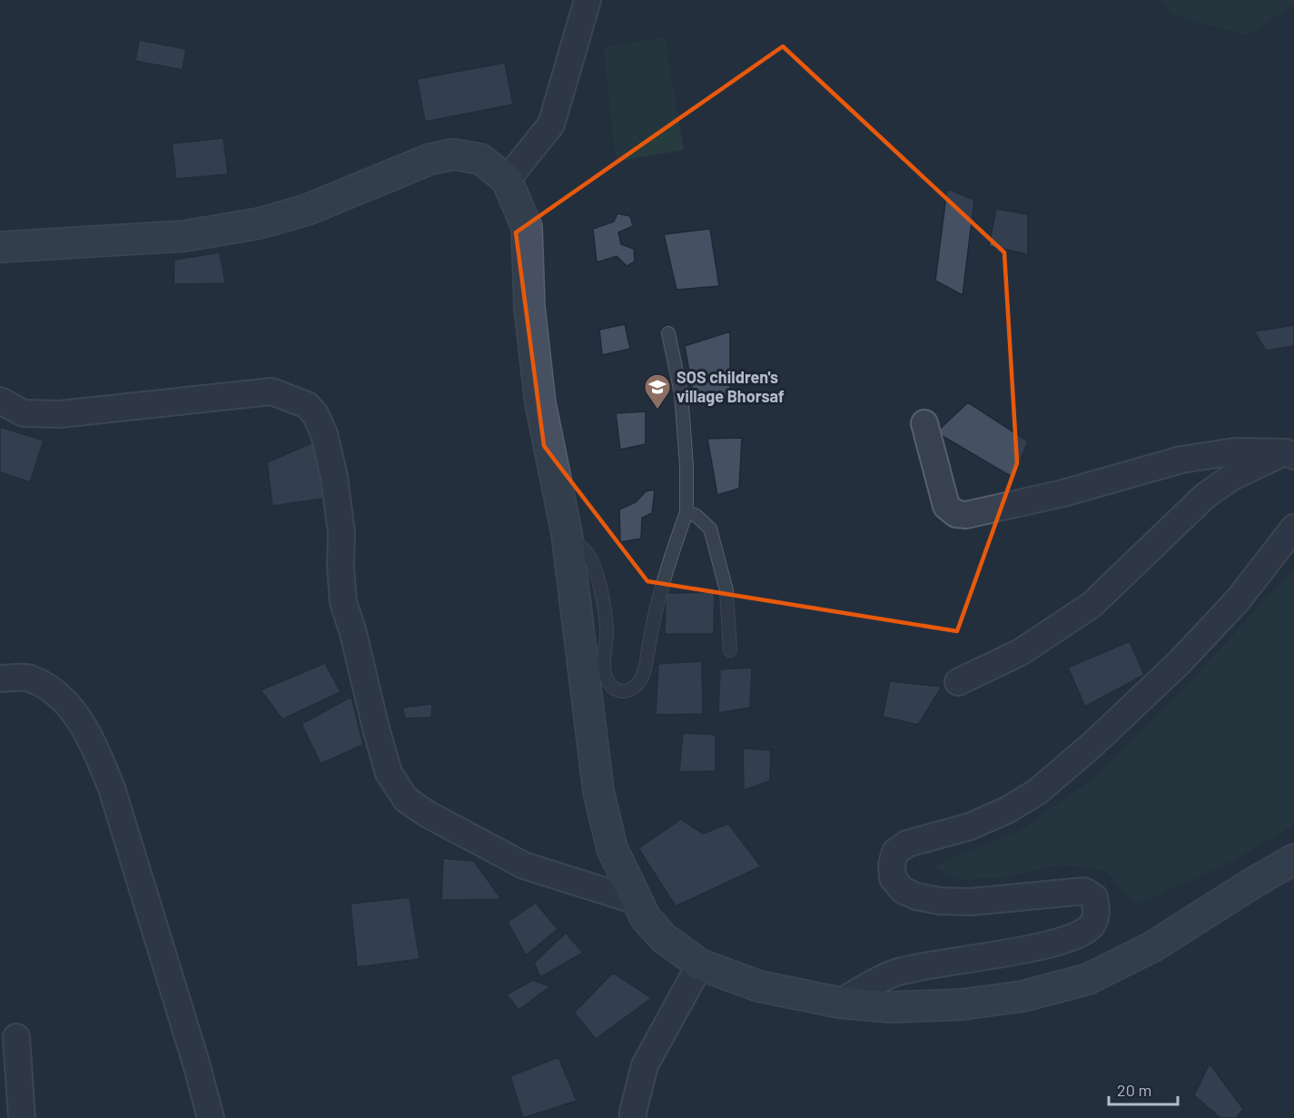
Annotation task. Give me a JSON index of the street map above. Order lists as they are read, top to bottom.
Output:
{
  "places": {
    "school or university": ["SOS children's village Bhorsaf"]
  },
  "scale_bar": "20 m"
}
